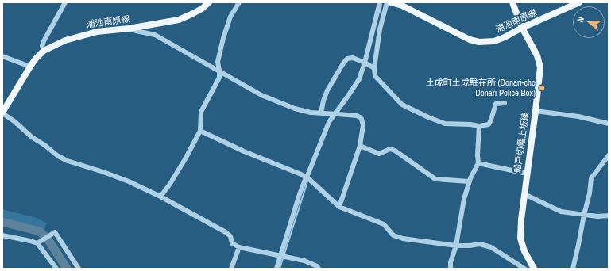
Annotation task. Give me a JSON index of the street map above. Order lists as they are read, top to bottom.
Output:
{
  "streets": {
    "main road": ["浦池南原線", "船戸切幡上板線"]
  },
  "crossings": [
    ["浦池南原線", "船戸切幡上板線"]
  ],
  "places": ["土成町土成駐在所 (Donari-cho Donari Police Box)"],
  "north": "left"
}
